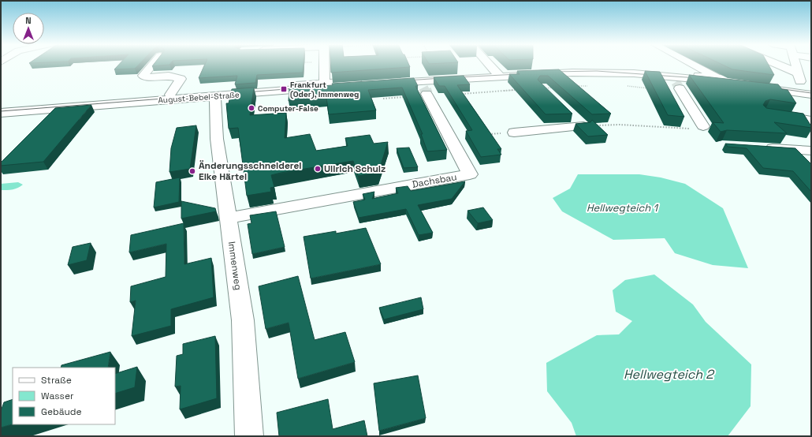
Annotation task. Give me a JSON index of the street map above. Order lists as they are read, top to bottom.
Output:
{
  "streets": {
    "street": ["August-Bebel-Straße", "Dachsbau", "Immenweg"]
  },
  "crossings": [
    ["August-Bebel-Straße", "Immenweg"],
    ["Dachsbau", "Immenweg"]
  ],
  "water": ["Hellwegteich 1", "Hellwegteich 2"],
  "places": {
    "transit": ["Frankfurt (Oder), Immenweg"],
    "other": ["Computer-False", "Ullrich Schulz", "Änderungsschneiderei Elke Härtel"]
  },
  "legend": ["Straße", "Wasser", "Gebäude"],
  "north": "top"
}
